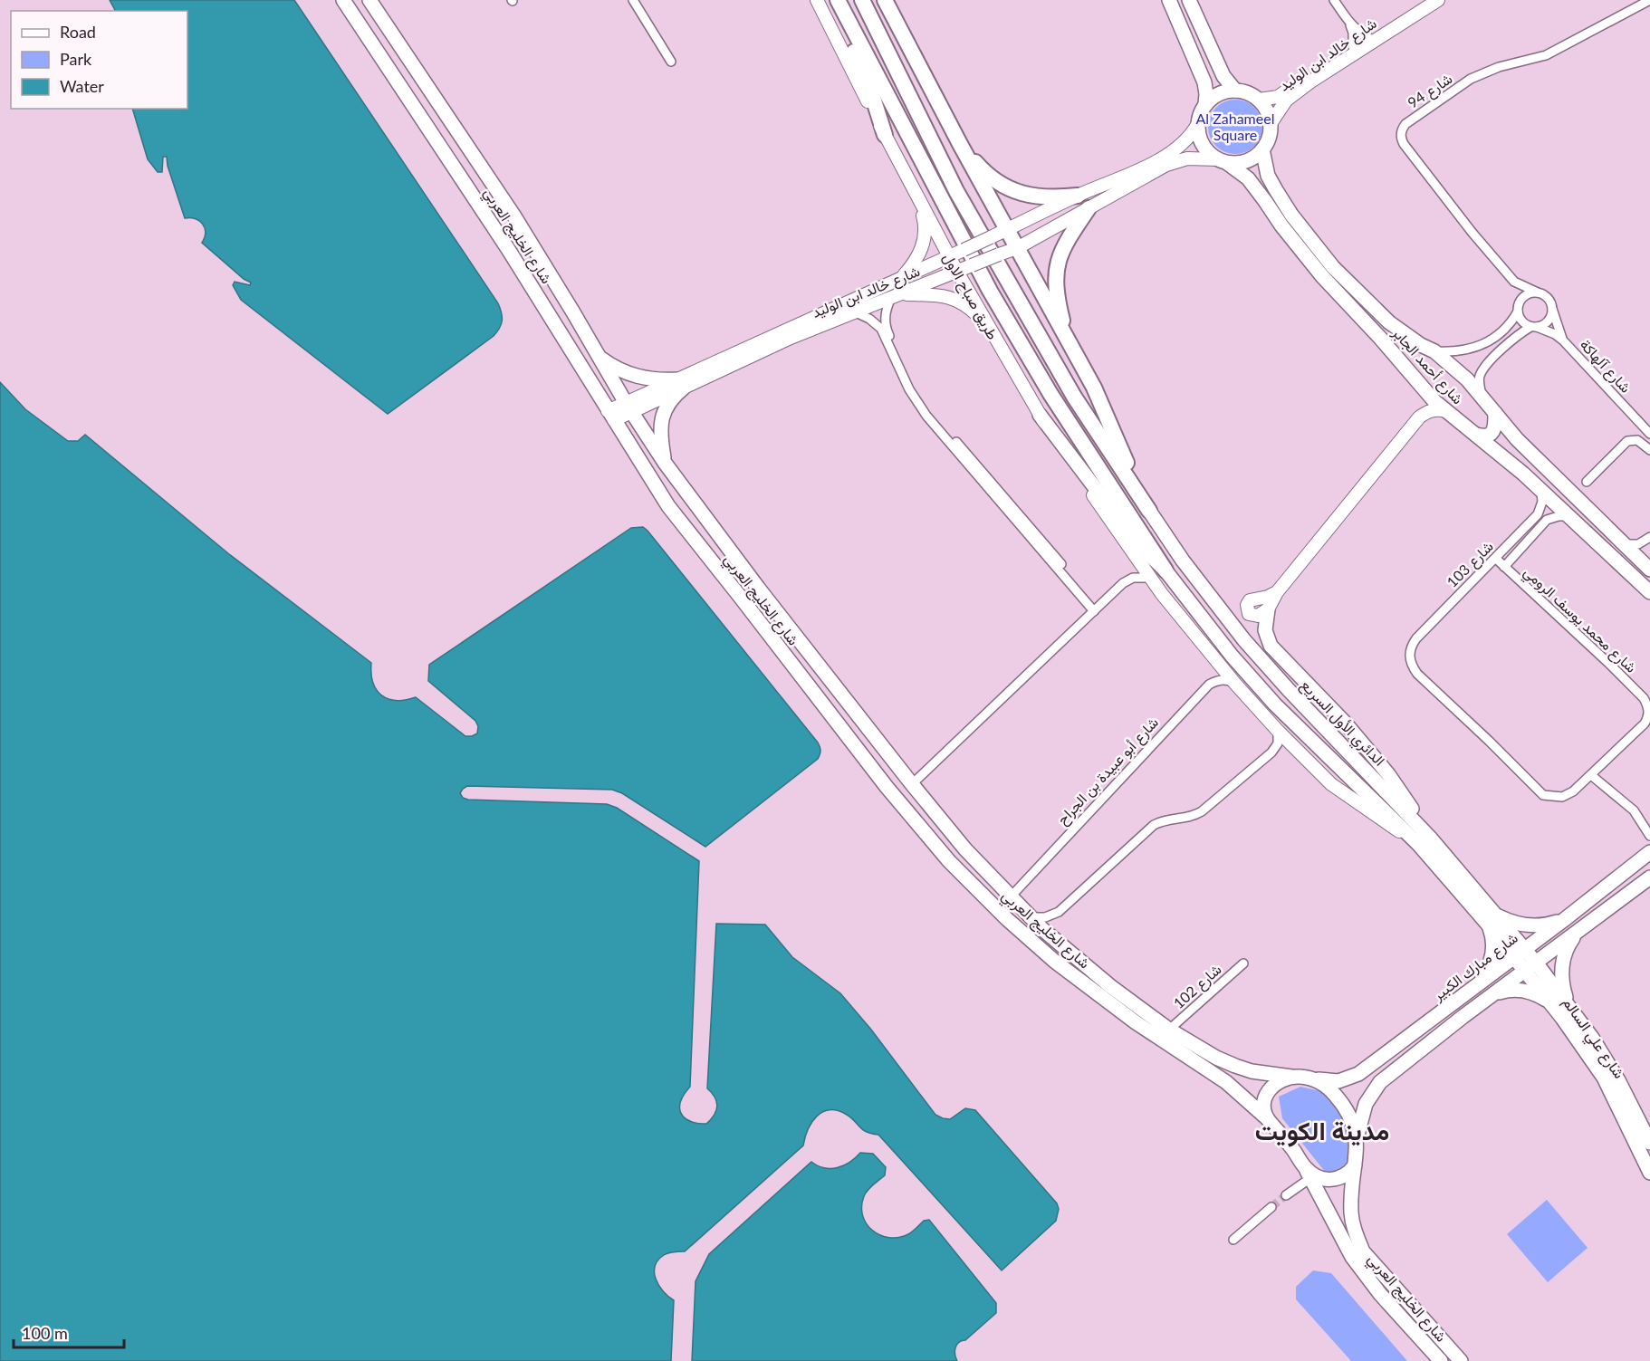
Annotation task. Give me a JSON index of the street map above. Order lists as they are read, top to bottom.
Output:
{
  "streets": {
    "highway": ["طريق صباح الاول"],
    "main road": [
      "شارع خالد ابن الوليد",
      "شارع الخليج العربي",
      "شارع أحمد الجابر",
      "الدائري الأول السريع",
      "شارع مبارك الكبير",
      "شارع علي السالم"
    ],
    "street": [
      "شارع 94",
      "شارع آلهاكة",
      "شارع 103",
      "شارع محمد يوسف الرومي",
      "شارع أبو عبيدة بن الجراح",
      "شارع 102"
    ]
  },
  "crossings": [
    ["شارع خالد ابن الوليد", "شارع الخليج العربي"],
    ["شارع خالد ابن الوليد", "طريق صباح الاول"],
    ["شارع خالد ابن الوليد", "شارع أحمد الجابر"],
    ["شارع 94", "شارع آلهاكة"],
    ["شارع الخليج العربي", "شارع أبو عبيدة بن الجراح"],
    ["شارع الخليج العربي", "شارع مبارك الكبير"],
    ["شارع الخليج العربي", "شارع 102"],
    ["طريق صباح الاول", "الدائري الأول السريع"],
    ["شارع أحمد الجابر", "شارع 103"],
    ["شارع 103", "شارع محمد يوسف الرومي"],
    ["الدائري الأول السريع", "شارع أبو عبيدة بن الجراح"],
    ["الدائري الأول السريع", "شارع مبارك الكبير"],
    ["الدائري الأول السريع", "شارع علي السالم"],
    ["شارع مبارك الكبير", "شارع علي السالم"]
  ],
  "districts": ["مدينة الكويت"],
  "parks": ["Al Zahameel Square"],
  "legend": ["Road", "Park", "Water"],
  "scale_bar": "100 m"
}
